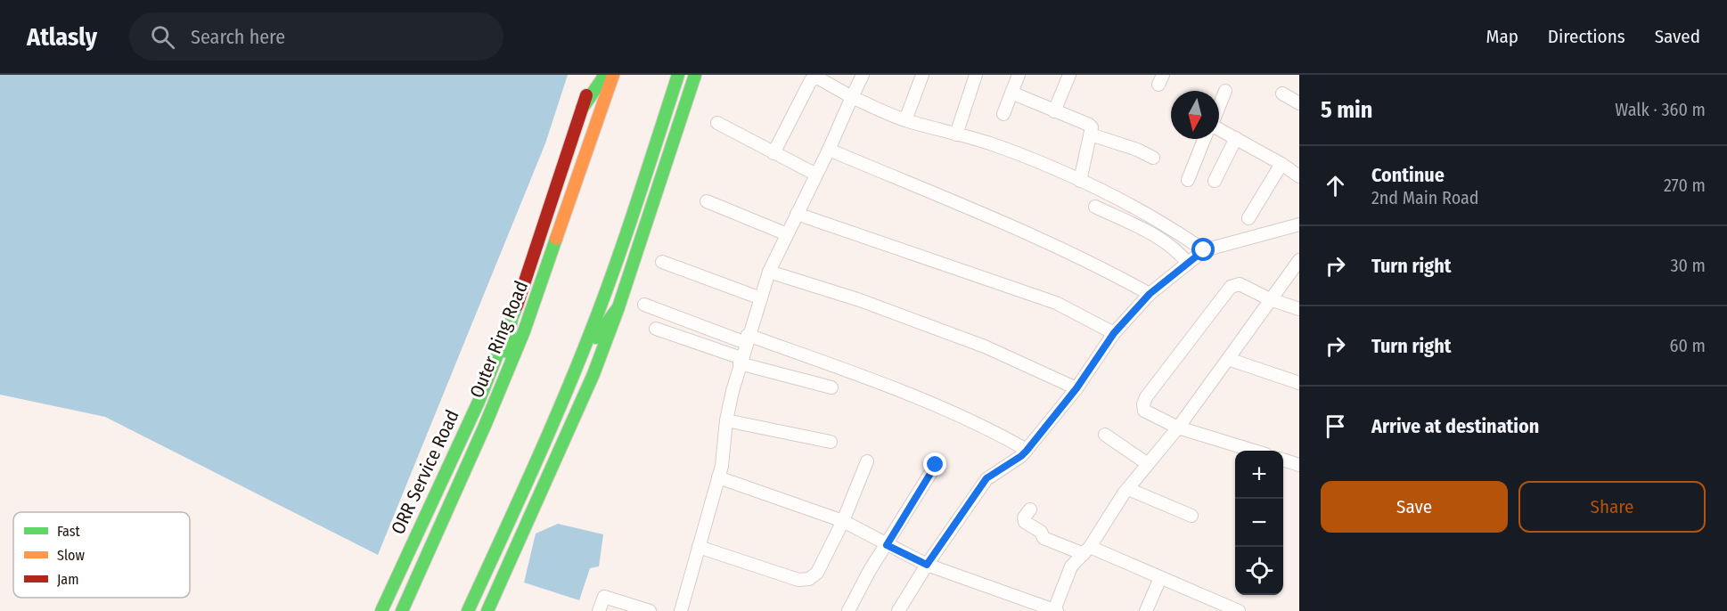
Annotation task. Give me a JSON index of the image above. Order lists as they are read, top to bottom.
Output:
{
  "streets": {
    "main road": ["Outer Ring Road", "ORR Service Road"]
  },
  "legend": ["Fast", "Slow", "Jam"],
  "north": "bottom",
  "page": {
    "header": "Atlasly",
    "search": "Search here",
    "nav": ["Map", "Directions", "Saved"],
    "heading": ["5 min", "Walk · 360 m"],
    "list": [
      ["Continue", "2nd Main Road", "270 m"],
      ["Turn right", "30 m"],
      ["Turn right", "60 m"],
      "Arrive at destination"
    ],
    "map_buttons": ["+", "−"],
    "buttons": ["Save", "Share"]
  }
}
